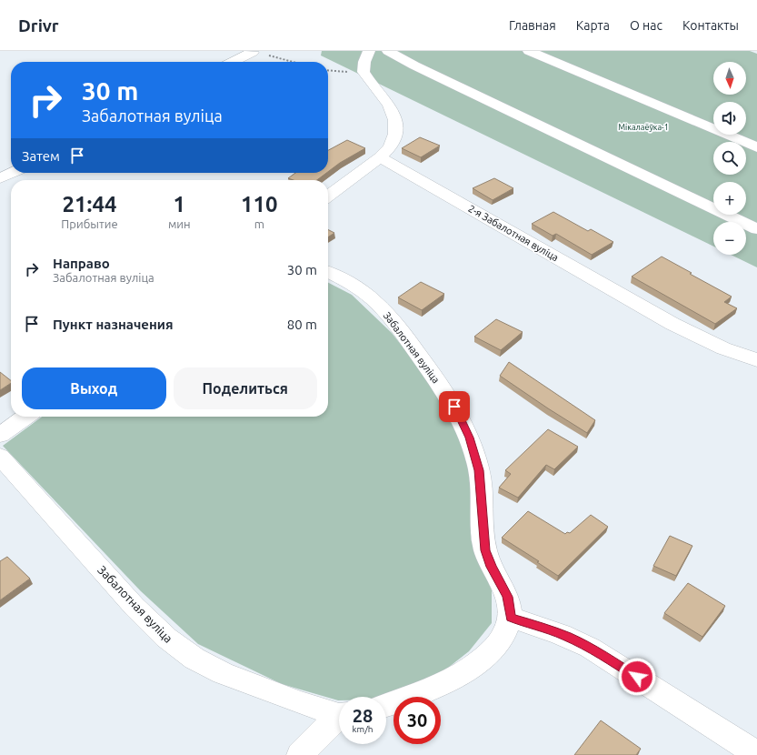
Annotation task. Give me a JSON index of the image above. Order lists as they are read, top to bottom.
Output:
{
  "streets": {
    "street": ["2-я Забалотная вуліца", "Забалотная вуліца"]
  },
  "parks": ["Мікалаёўка-1"],
  "north": "bottom",
  "page": {
    "header": "Drivr",
    "nav": [
      "Главная",
      "Карта",
      "О нас",
      "Контакты"
    ],
    "map_buttons": ["+", "−"],
    "turn": ["30 m", "Забалотная вуліца"],
    "then": "Затем",
    "eta": [
      "21:44",
      "Прибытие",
      "1",
      "мин",
      "110",
      "m"
    ],
    "list": [
      {
        "name": "Направо",
        "note": "Забалотная вуліца",
        "value": "30 m"
      },
      {
        "name": "Пункт назначения",
        "value": "80 m"
      }
    ],
    "buttons": ["Выход", "Поделиться"],
    "speed": "28 km/h",
    "limit": "30"
  }
}
